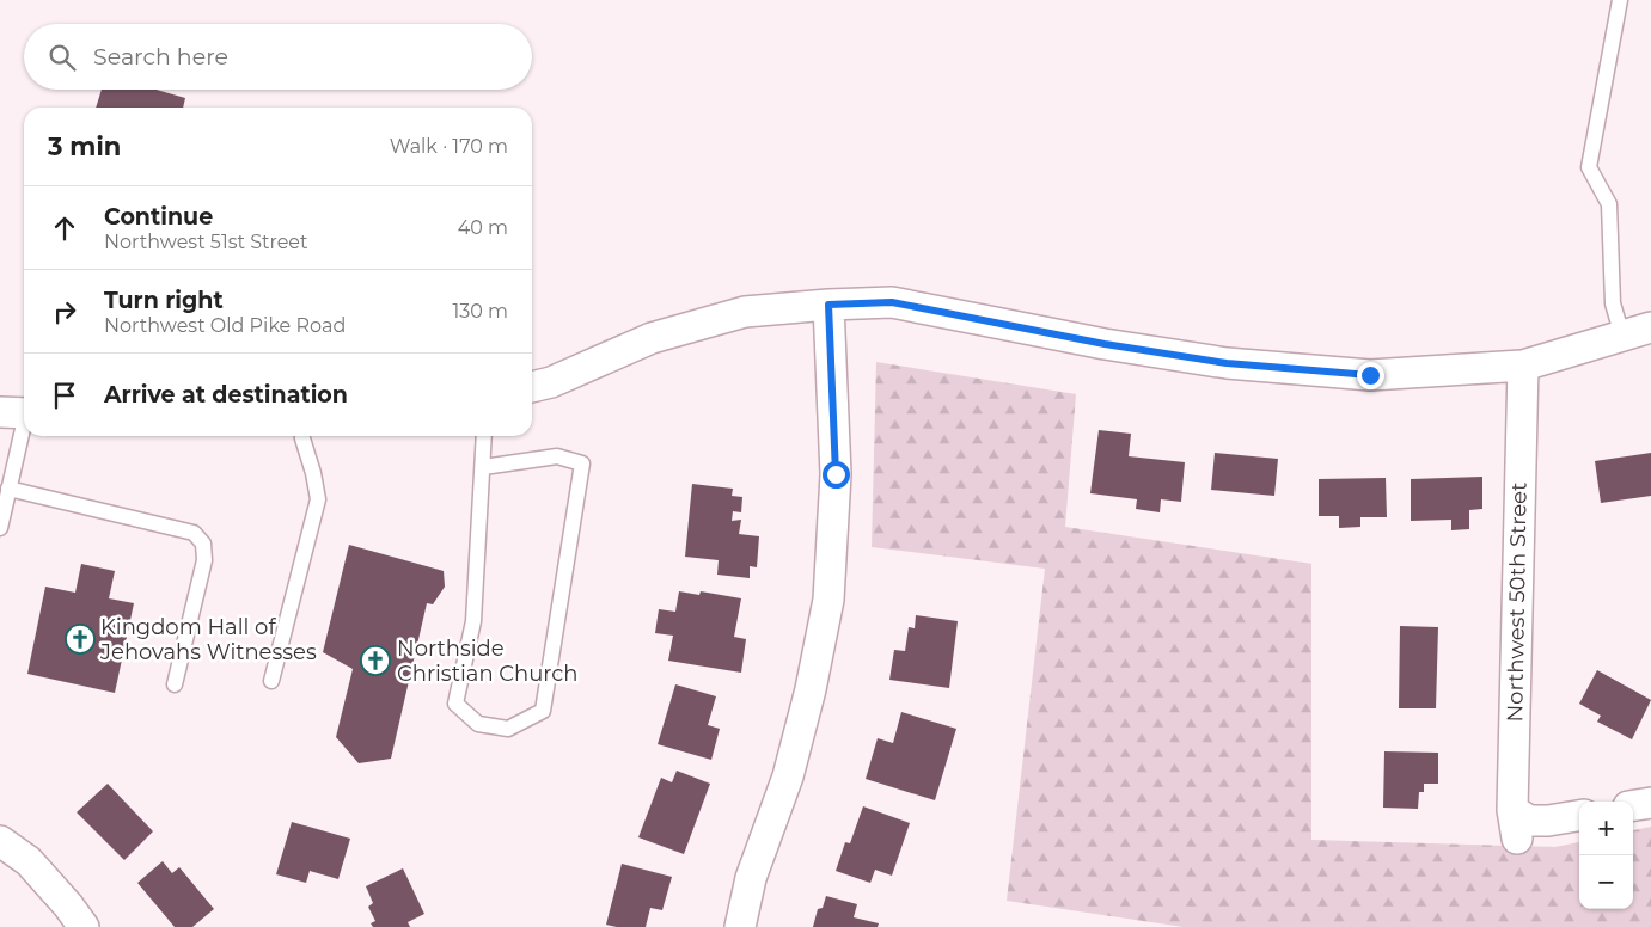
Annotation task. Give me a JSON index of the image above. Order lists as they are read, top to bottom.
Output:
{
  "streets": {
    "street": ["Northwest 50th Street"]
  },
  "places": {
    "church": ["Kingdom Hall of Jehovahs Witnesses", "Northside Christian Church"]
  },
  "page": {
    "search": "Search here",
    "heading": ["3 min", "Walk · 170 m"],
    "list": [
      ["Continue", "Northwest 51st Street", "40 m"],
      ["Turn right", "Northwest Old Pike Road", "130 m"],
      "Arrive at destination"
    ],
    "map_buttons": ["+", "−"]
  }
}
